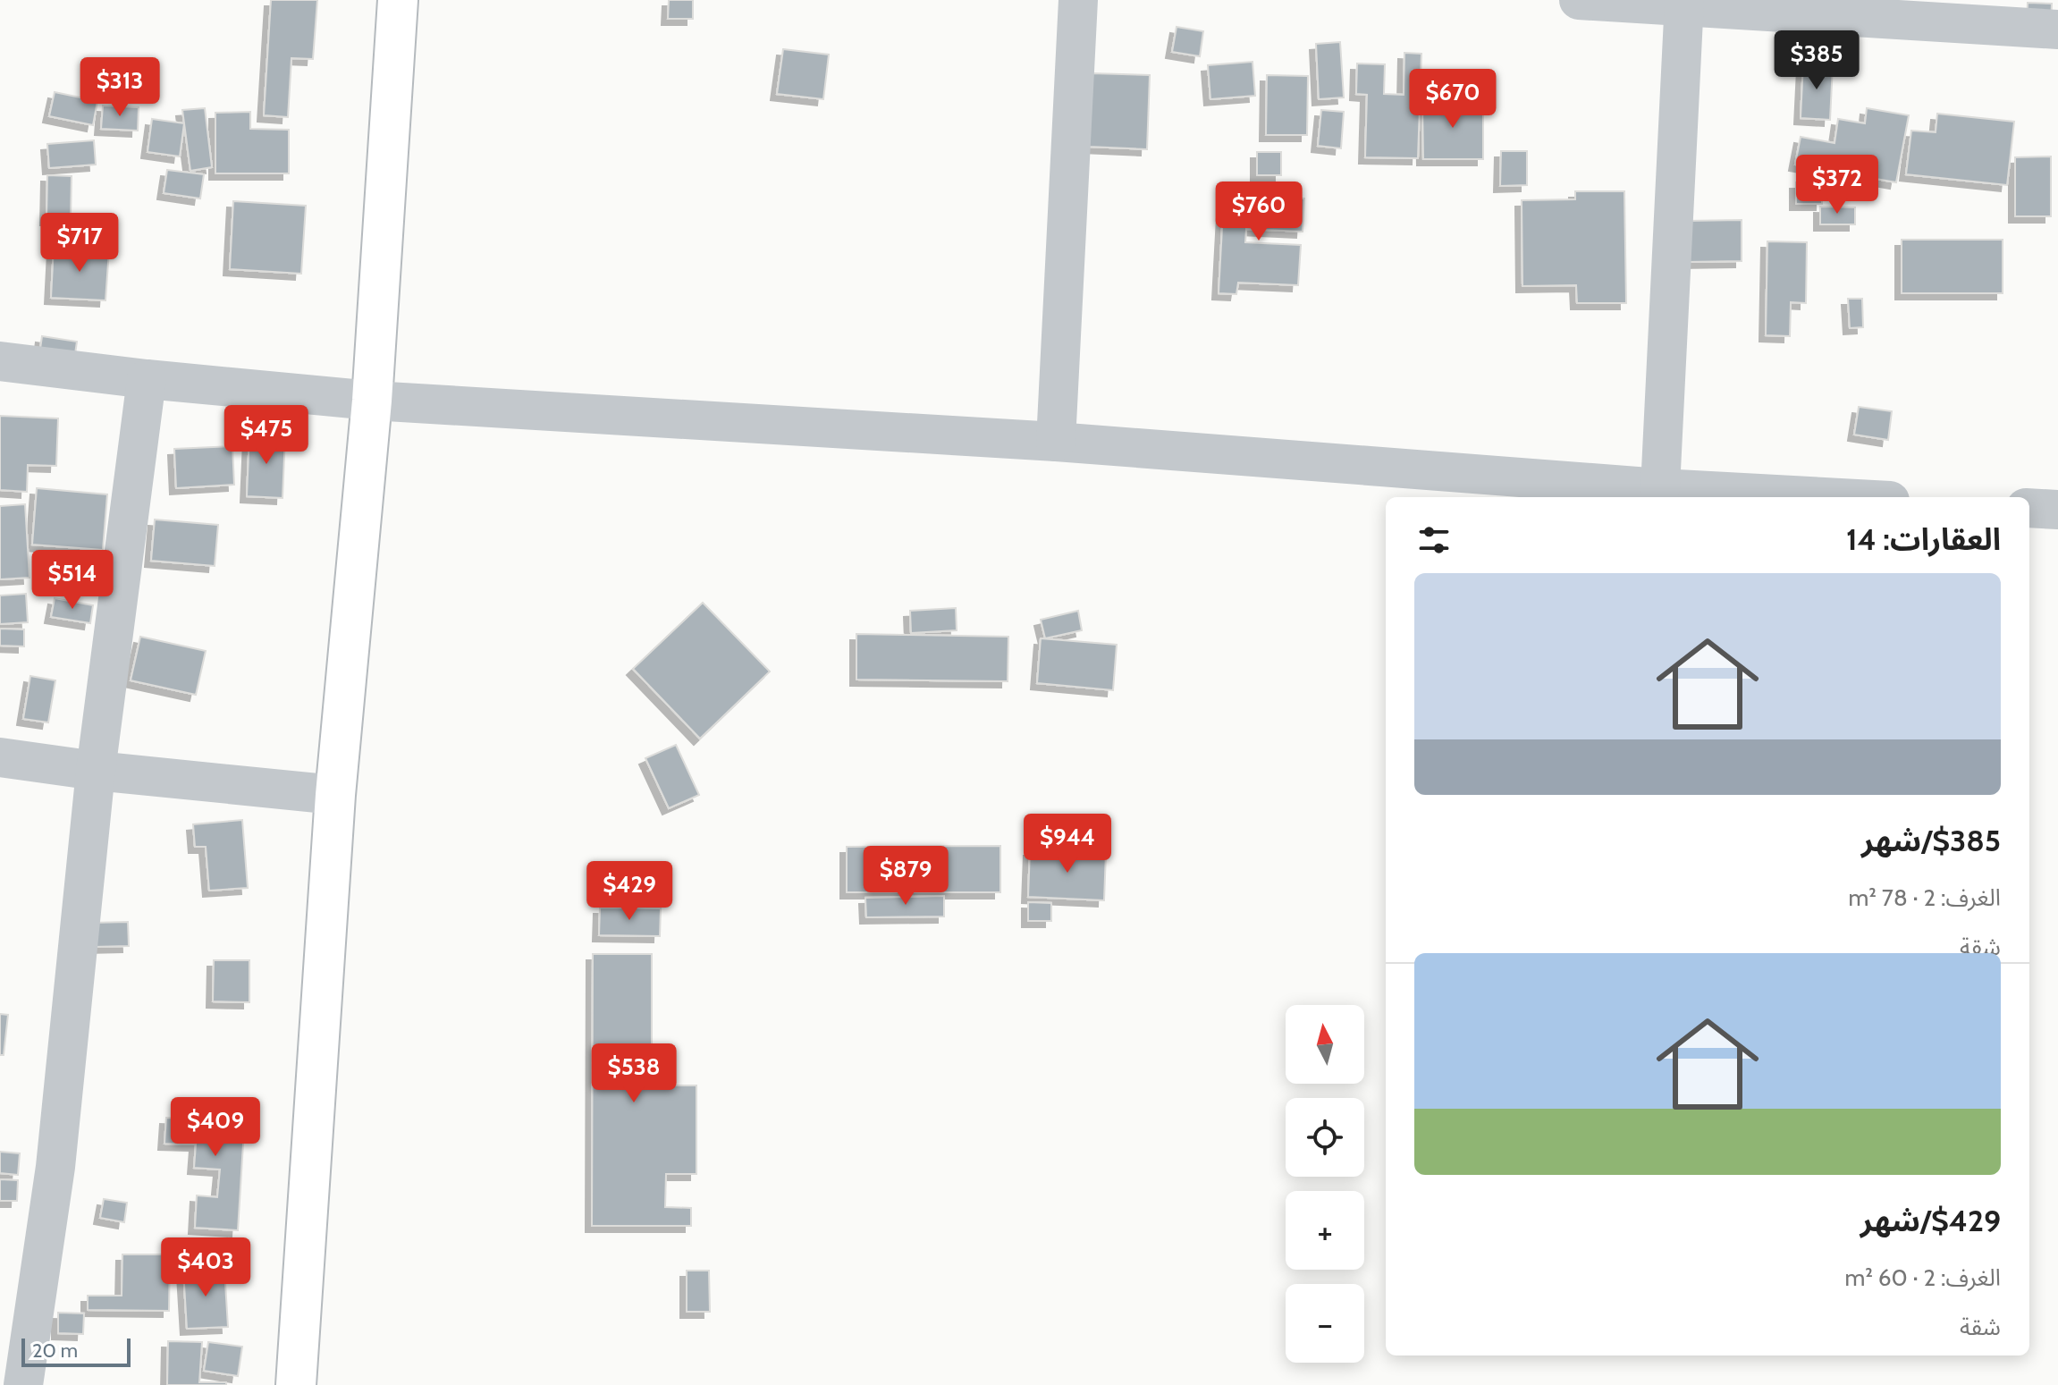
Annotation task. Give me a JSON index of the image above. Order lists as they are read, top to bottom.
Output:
{
  "scale_bar": "20 m",
  "north": "top",
  "page": {
    "price": [
      "$385",
      "$313",
      "$670",
      "$372",
      "$760",
      "$717",
      "$475",
      "$514",
      "$944",
      "$879",
      "$429",
      "$538",
      "$409",
      "$403"
    ],
    "heading": "العقارات: 14",
    "list": [
      {
        "name": "$385/شهر",
        "note": "الغرف: 2 · 78 m² · شقة"
      },
      {
        "name": "$429/شهر",
        "note": "الغرف: 2 · 60 m² · شقة"
      }
    ],
    "map_buttons": ["+", "−"],
    "scale": "20 m"
  }
}
